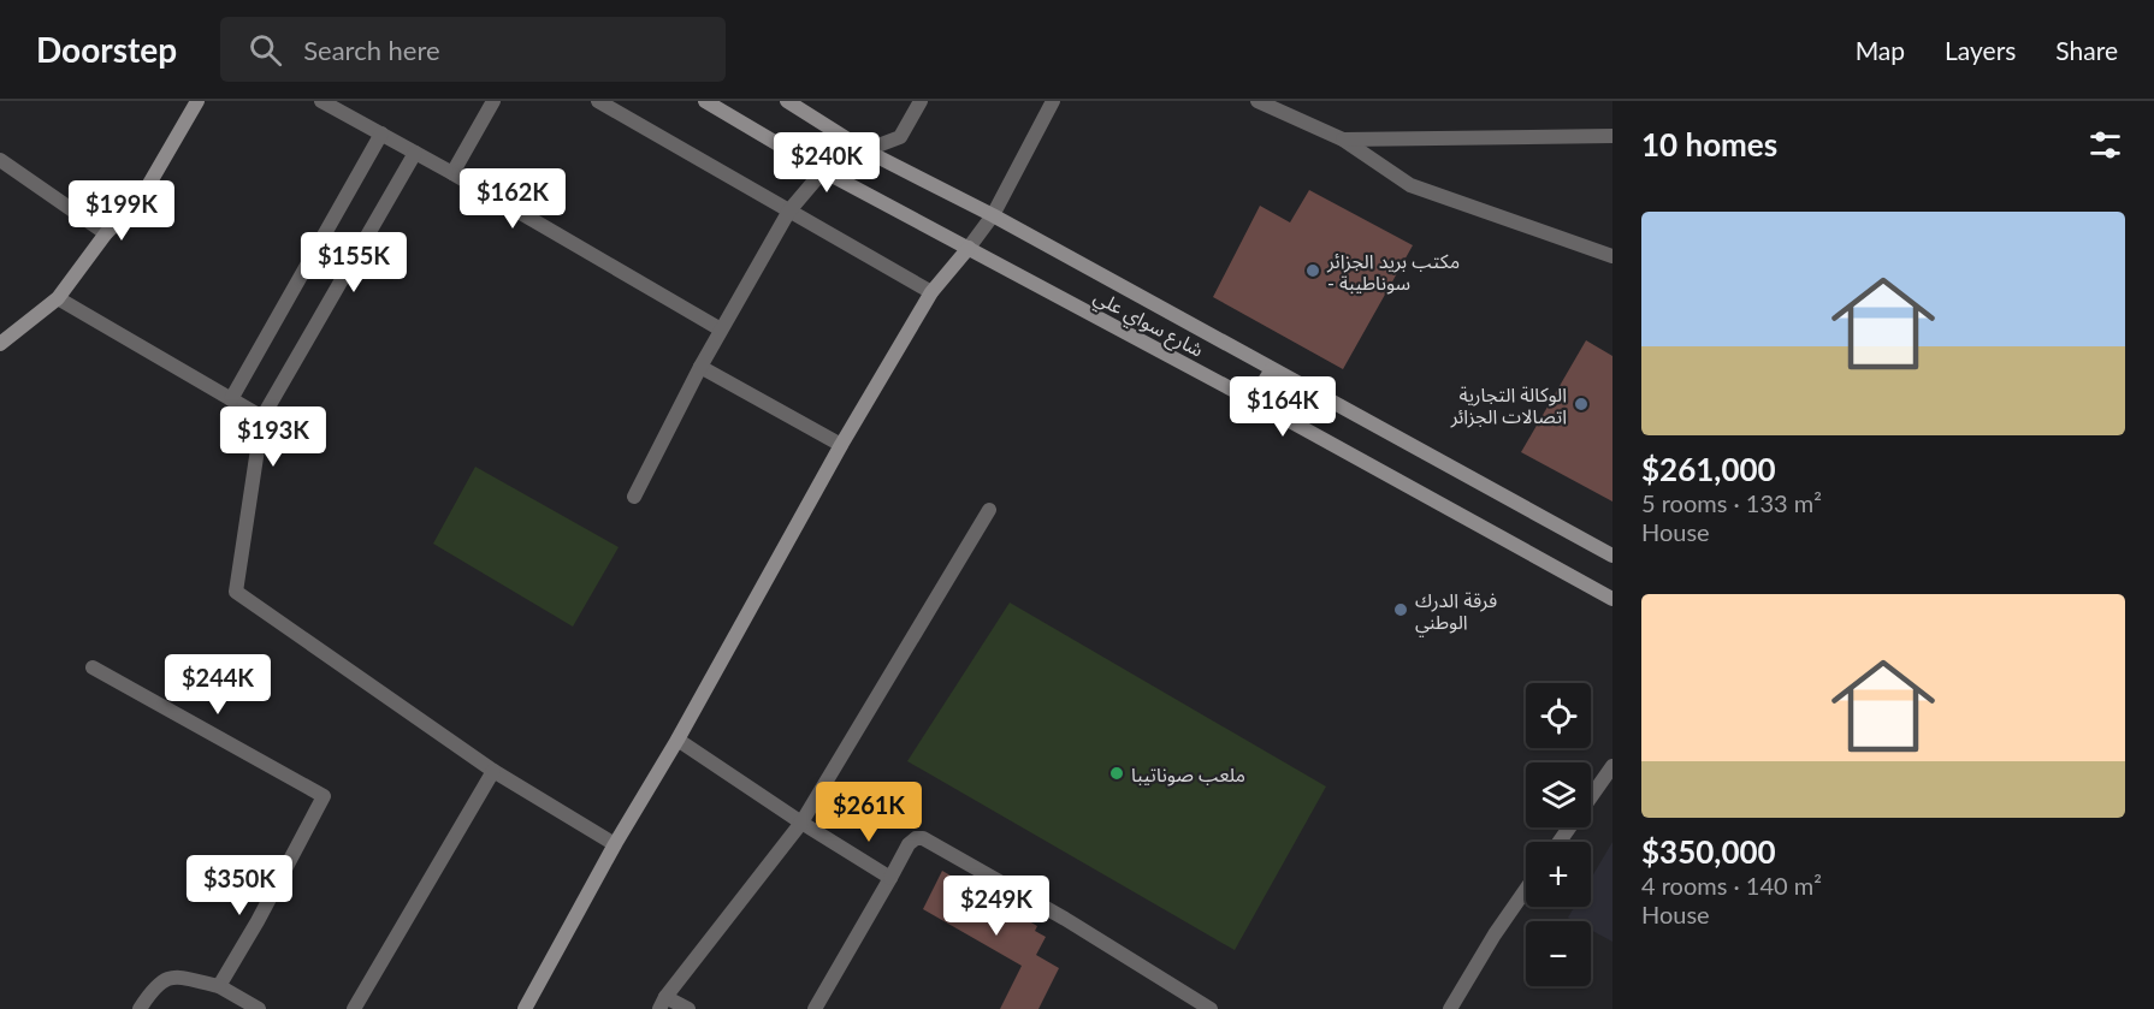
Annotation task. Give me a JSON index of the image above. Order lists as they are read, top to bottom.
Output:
{
  "streets": {
    "main road": ["شارع سواي علي"]
  },
  "places": [
    "مكتب بريد الجزائر - سوناطيبة",
    "الوكالة التجارية اتصالات الجزائر",
    "فرقة الدرك الوطني",
    "ملعب صوناتيبا"
  ],
  "page": {
    "header": "Doorstep",
    "search": "Search here",
    "nav": ["Map", "Layers", "Share"],
    "heading": "10 homes",
    "price": [
      "$240K",
      "$162K",
      "$199K",
      "$155K",
      "$164K",
      "$193K",
      "$244K",
      "$261K",
      "$350K",
      "$249K"
    ],
    "list": [
      {
        "name": "$261,000",
        "note": "5 rooms · 133 m² · House"
      },
      {
        "name": "$350,000",
        "note": "4 rooms · 140 m² · House"
      }
    ],
    "map_buttons": ["+", "−"]
  }
}
